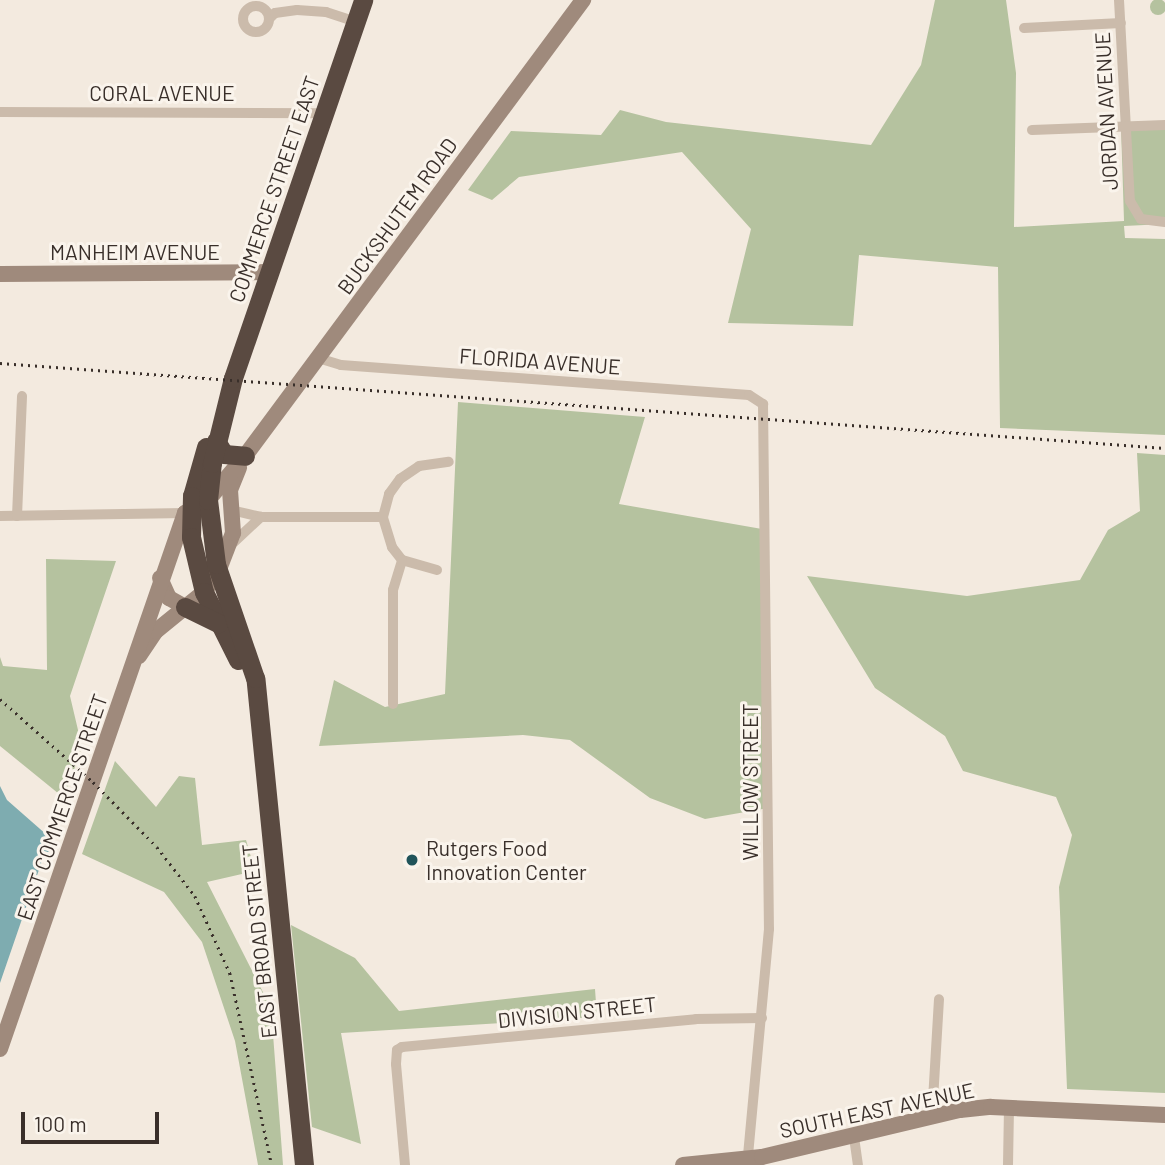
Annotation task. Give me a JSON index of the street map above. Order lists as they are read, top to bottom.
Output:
{
  "streets": {
    "highway": ["COMMERCE STREET EAST", "EAST BROAD STREET"],
    "street": [
      "CORAL AVENUE",
      "JORDAN AVENUE",
      "BUCKSHUTEM ROAD",
      "MANHEIM AVENUE",
      "FLORIDA AVENUE",
      "WILLOW STREET",
      "EAST COMMERCE STREET",
      "DIVISION STREET",
      "SOUTH EAST AVENUE"
    ]
  },
  "crossings": [
    ["CORAL AVENUE", "COMMERCE STREET EAST"],
    ["COMMERCE STREET EAST", "MANHEIM AVENUE"],
    ["COMMERCE STREET EAST", "EAST COMMERCE STREET"],
    ["COMMERCE STREET EAST", "EAST BROAD STREET"],
    ["BUCKSHUTEM ROAD", "FLORIDA AVENUE"],
    ["FLORIDA AVENUE", "WILLOW STREET"],
    ["WILLOW STREET", "DIVISION STREET"],
    ["WILLOW STREET", "SOUTH EAST AVENUE"]
  ],
  "places": ["Rutgers Food Innovation Center"],
  "scale_bar": "100 m"
}
